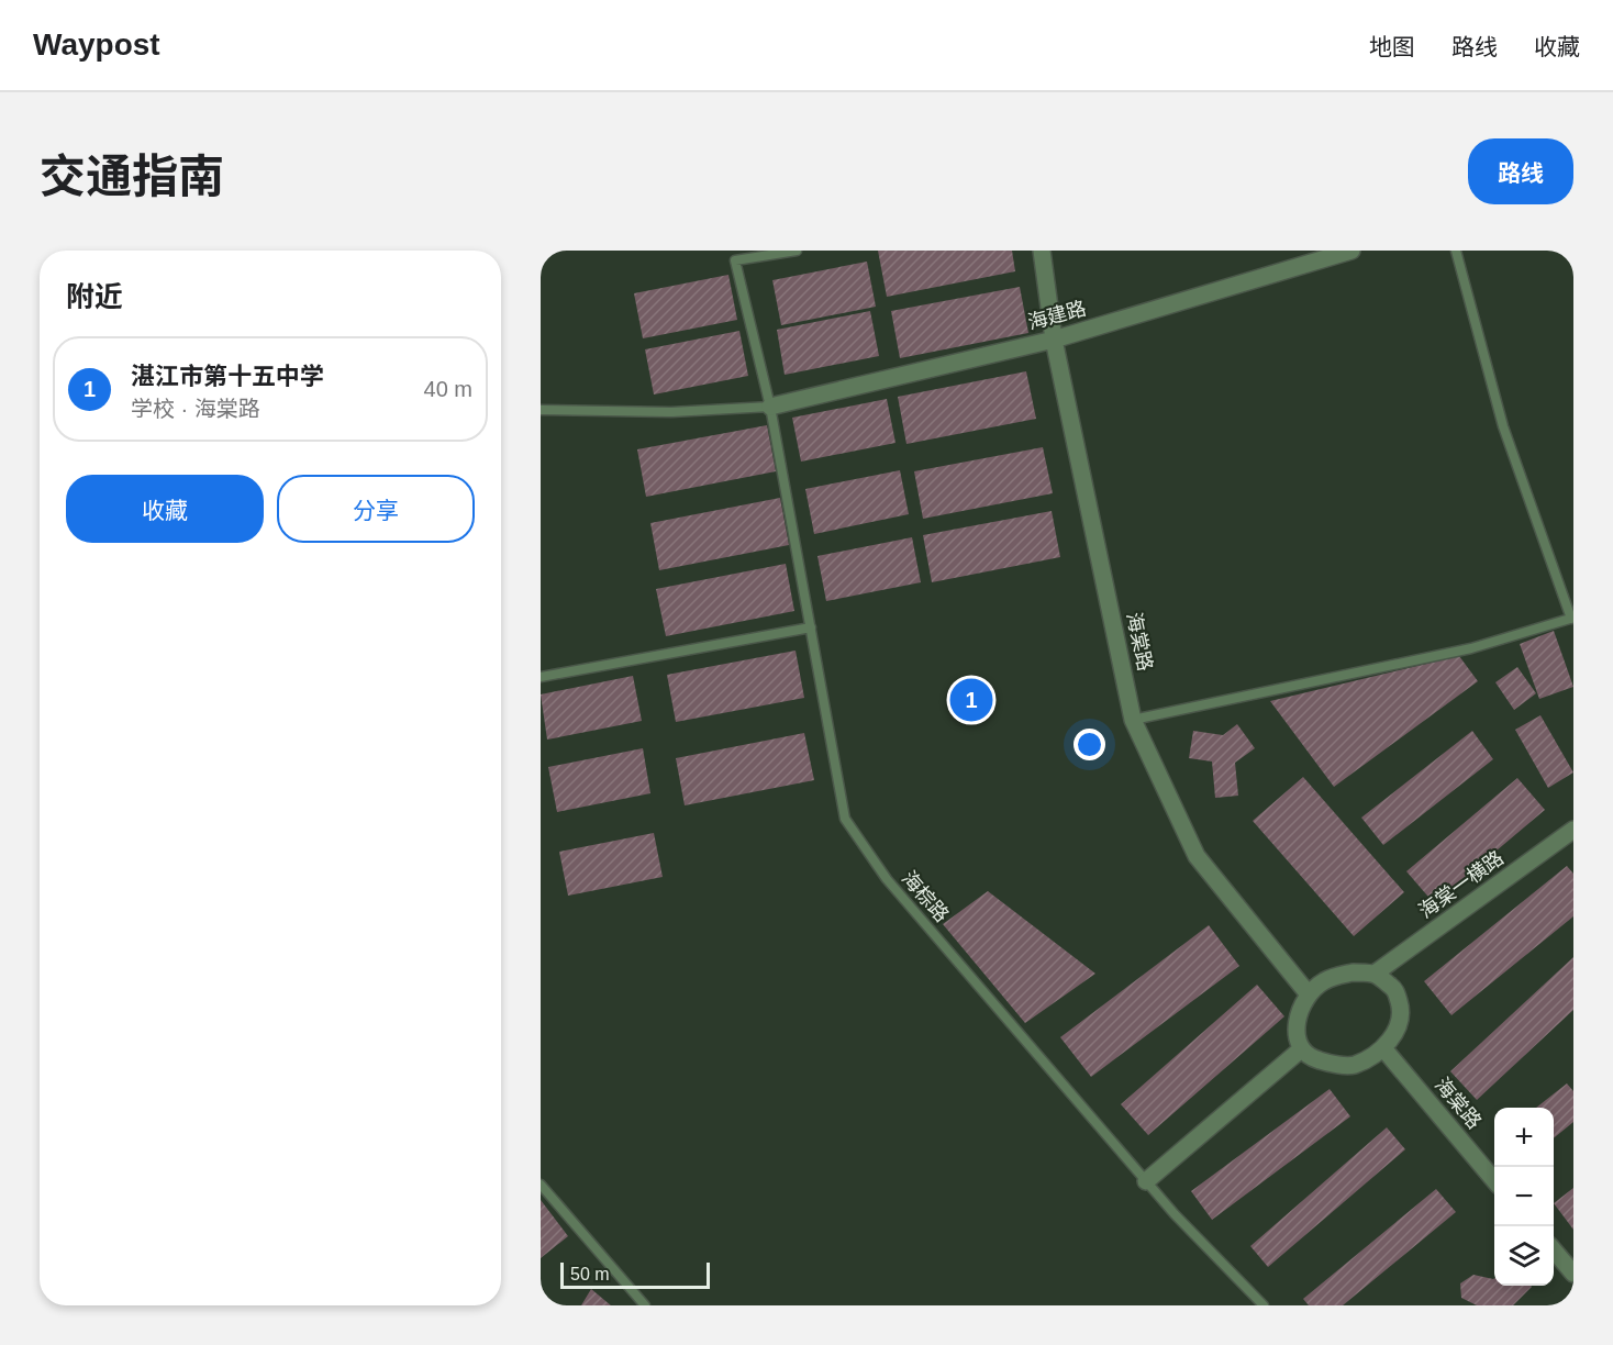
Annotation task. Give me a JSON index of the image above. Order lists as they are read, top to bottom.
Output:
{
  "streets": {
    "street": ["海建路", "海棠路", "海棠一横路"],
    "lane": ["海棕路"]
  },
  "crossings": [
    ["海建路", "海棠路"],
    ["海建路", "海棕路"],
    ["海棠路", "海棠一横路"]
  ],
  "scale_bar": "50 m",
  "page": {
    "header": "Waypost",
    "nav": ["地图", "路线", "收藏"],
    "title": "交通指南",
    "buttons": [
      "路线",
      ["收藏", "分享"]
    ],
    "heading": "附近",
    "list": [
      {
        "mark": "1",
        "name": "湛江市第十五中学",
        "note": "学校 · 海棠路",
        "value": "40 m"
      }
    ],
    "pins": "1",
    "map_buttons": ["+", "−"],
    "scale": "50 m"
  }
}
